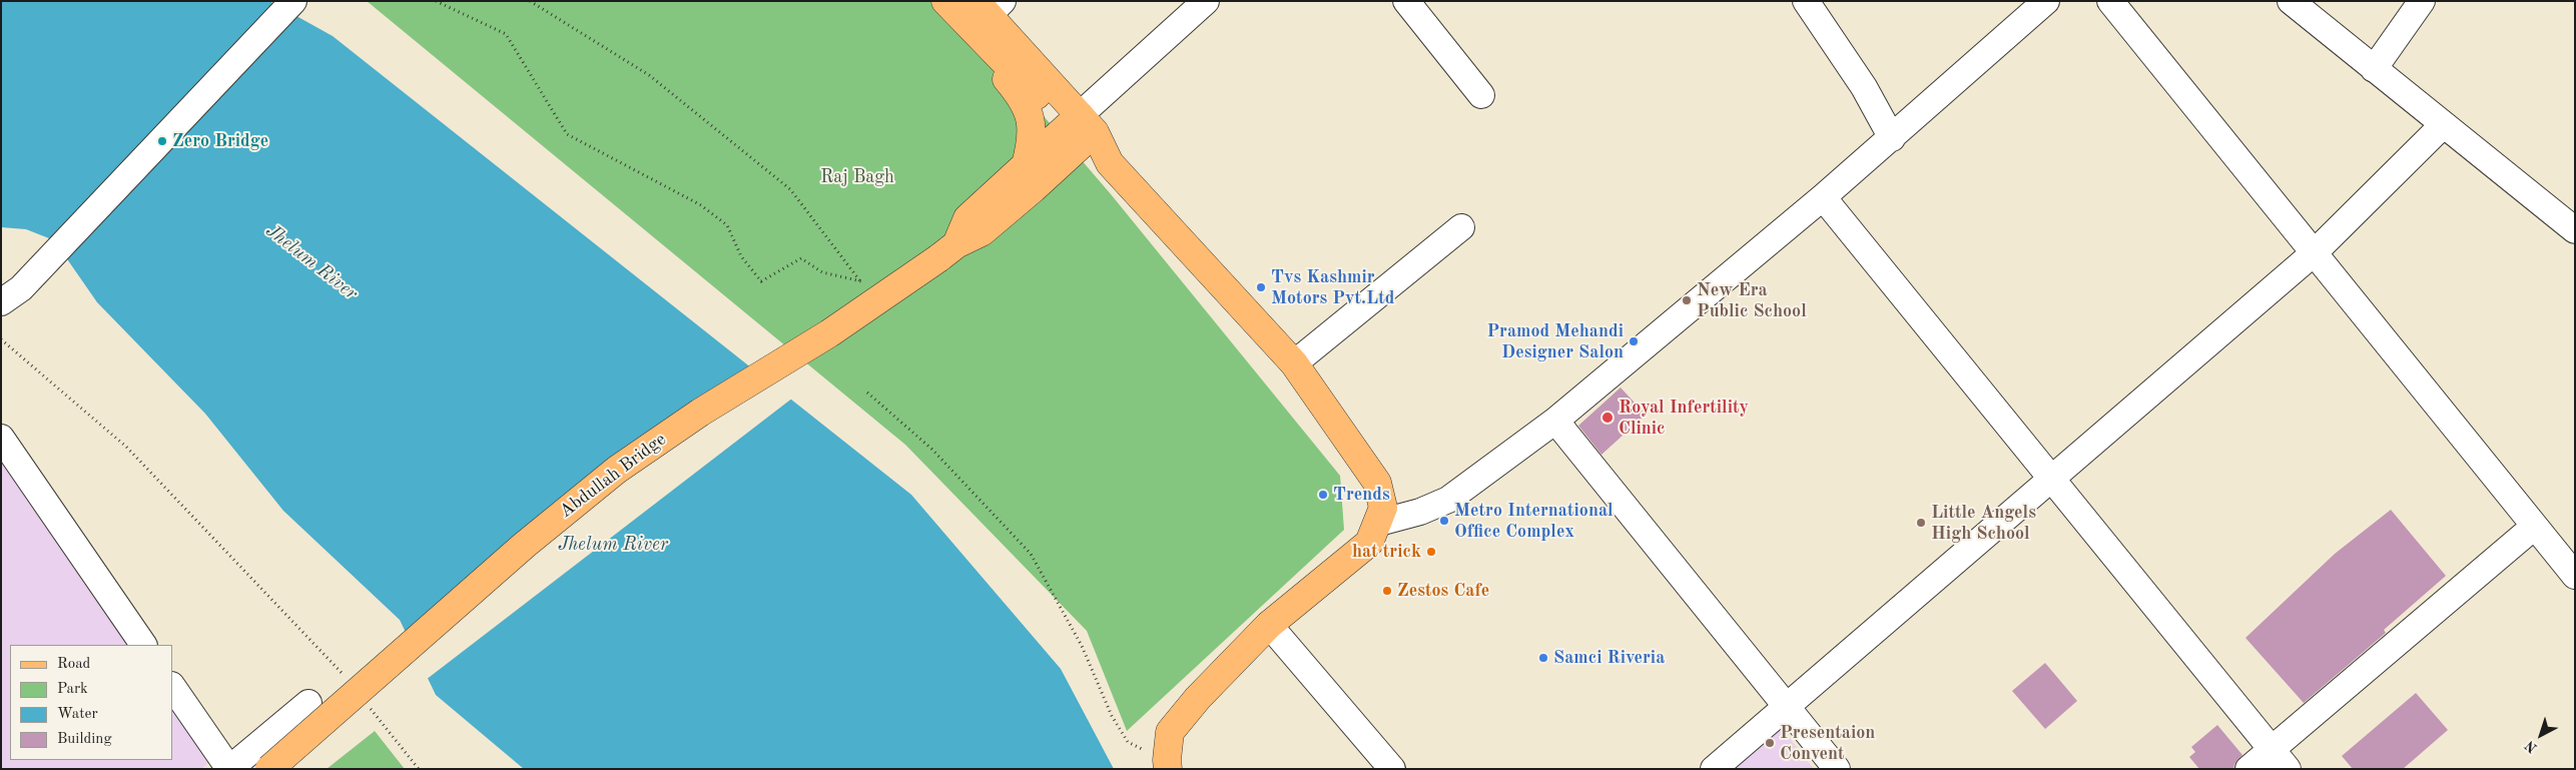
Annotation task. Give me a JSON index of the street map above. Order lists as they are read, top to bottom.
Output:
{
  "streets": {
    "main road": ["Abdullah Bridge"]
  },
  "water": ["Jhelum River"],
  "parks": ["Raj Bagh"],
  "places": [
    "Zero Bridge",
    "Tvs Kashmir Motors Pvt.Ltd",
    "New Era Public School",
    "Pramod Mehandi Designer Salon",
    "Royal Infertility Clinic",
    "Trends",
    "Metro International Office Complex",
    "Little Angels High School",
    "hat trick",
    "Zestos Cafe",
    "Samci Riveria",
    "Presentaion Convent"
  ],
  "legend": [
    "Road",
    "Park",
    "Water",
    "Building"
  ],
  "north": "bottom left"
}
